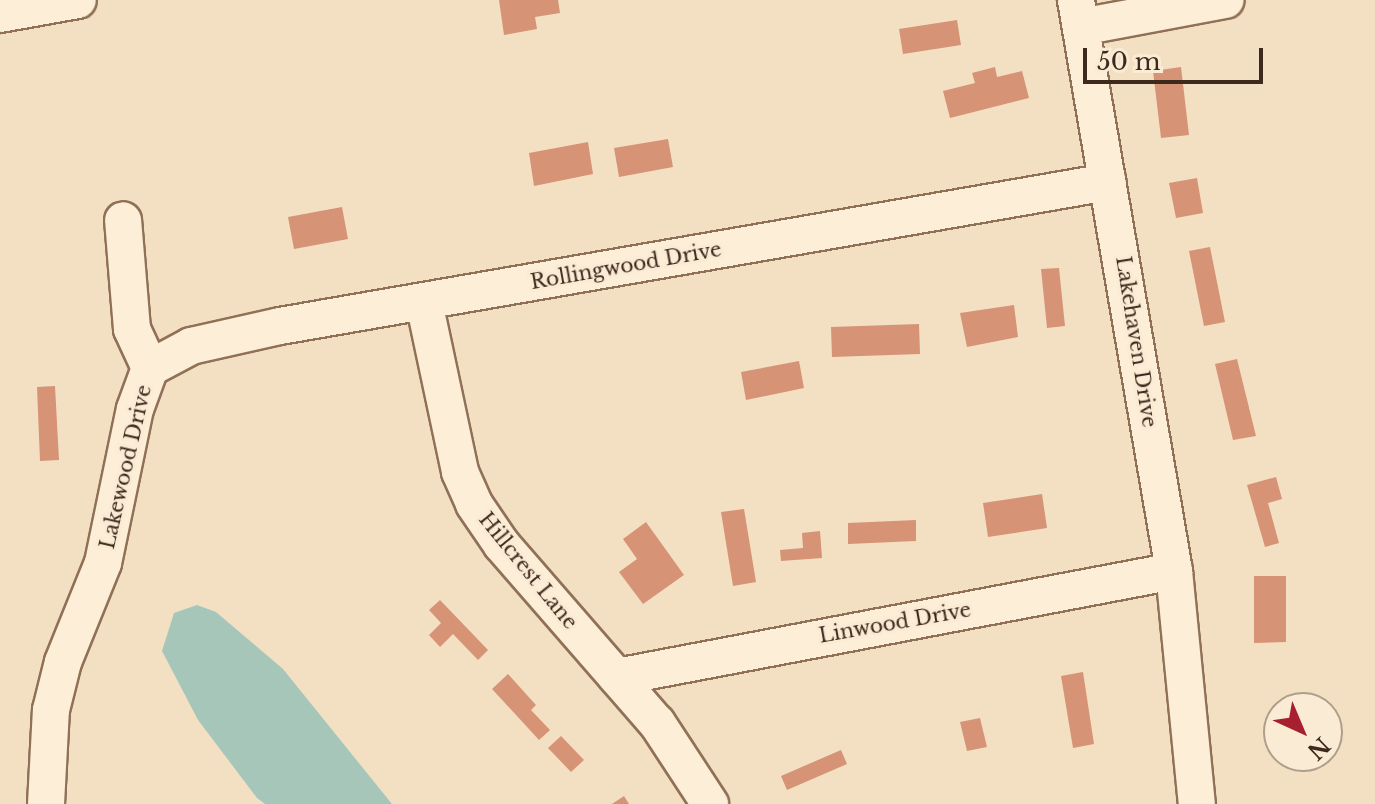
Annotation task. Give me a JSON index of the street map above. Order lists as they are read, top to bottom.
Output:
{
  "streets": {
    "street": [
      "Rollingwood Drive",
      "Lakehaven Drive",
      "Lakewood Drive",
      "Hillcrest Lane",
      "Linwood Drive"
    ]
  },
  "crossings": [
    ["Rollingwood Drive", "Lakehaven Drive"],
    ["Rollingwood Drive", "Lakewood Drive"],
    ["Rollingwood Drive", "Hillcrest Lane"],
    ["Lakehaven Drive", "Linwood Drive"],
    ["Hillcrest Lane", "Linwood Drive"]
  ],
  "scale_bar": "50 m",
  "north": "bottom right"
}
